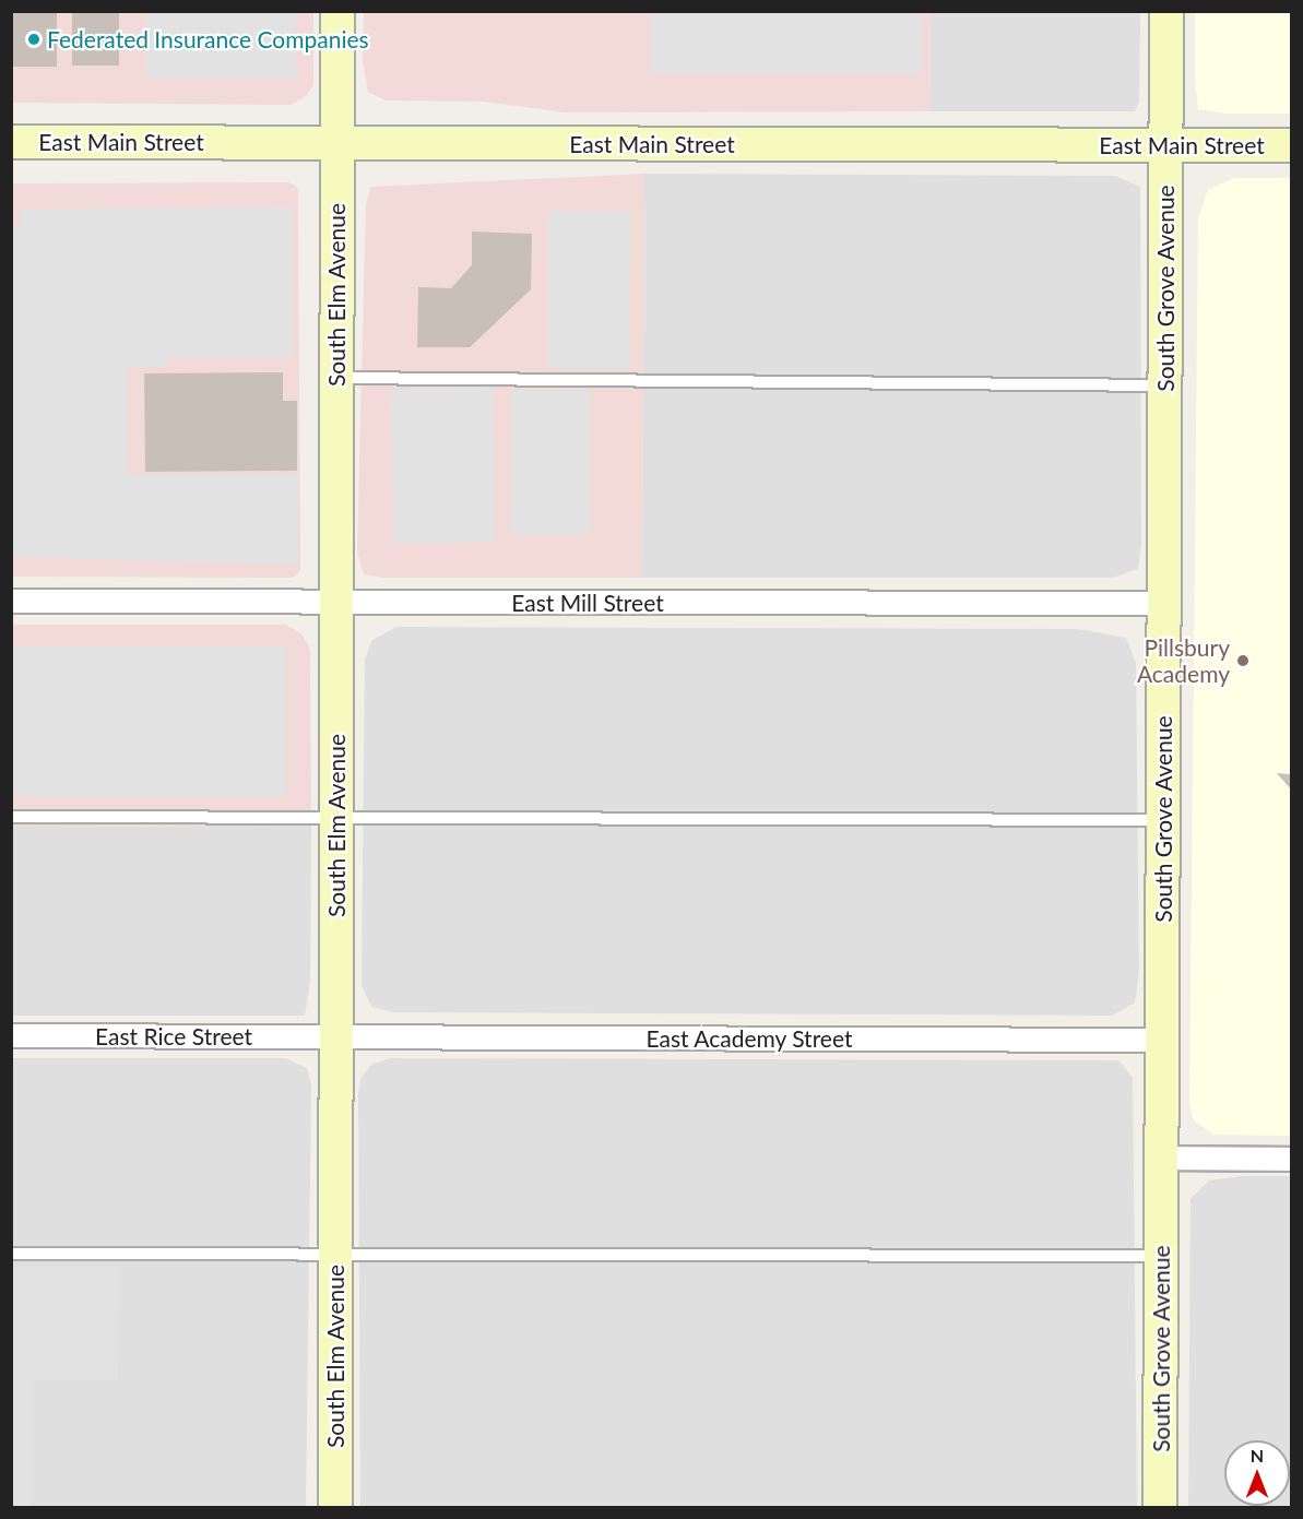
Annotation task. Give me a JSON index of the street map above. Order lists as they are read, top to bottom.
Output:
{
  "streets": {
    "street": [
      "East Main Street",
      "South Grove Avenue",
      "South Elm Avenue",
      "East Mill Street",
      "East Rice Street",
      "East Academy Street"
    ]
  },
  "crossings": [
    ["East Main Street", "South Grove Avenue"],
    ["East Main Street", "South Elm Avenue"],
    ["South Grove Avenue", "East Mill Street"],
    ["South Grove Avenue", "East Academy Street"],
    ["South Elm Avenue", "East Mill Street"],
    ["South Elm Avenue", "East Rice Street"],
    ["South Elm Avenue", "East Academy Street"],
    ["East Rice Street", "East Academy Street"]
  ],
  "places": ["Federated Insurance Companies", "Pillsbury Academy"],
  "north": "top"
}
